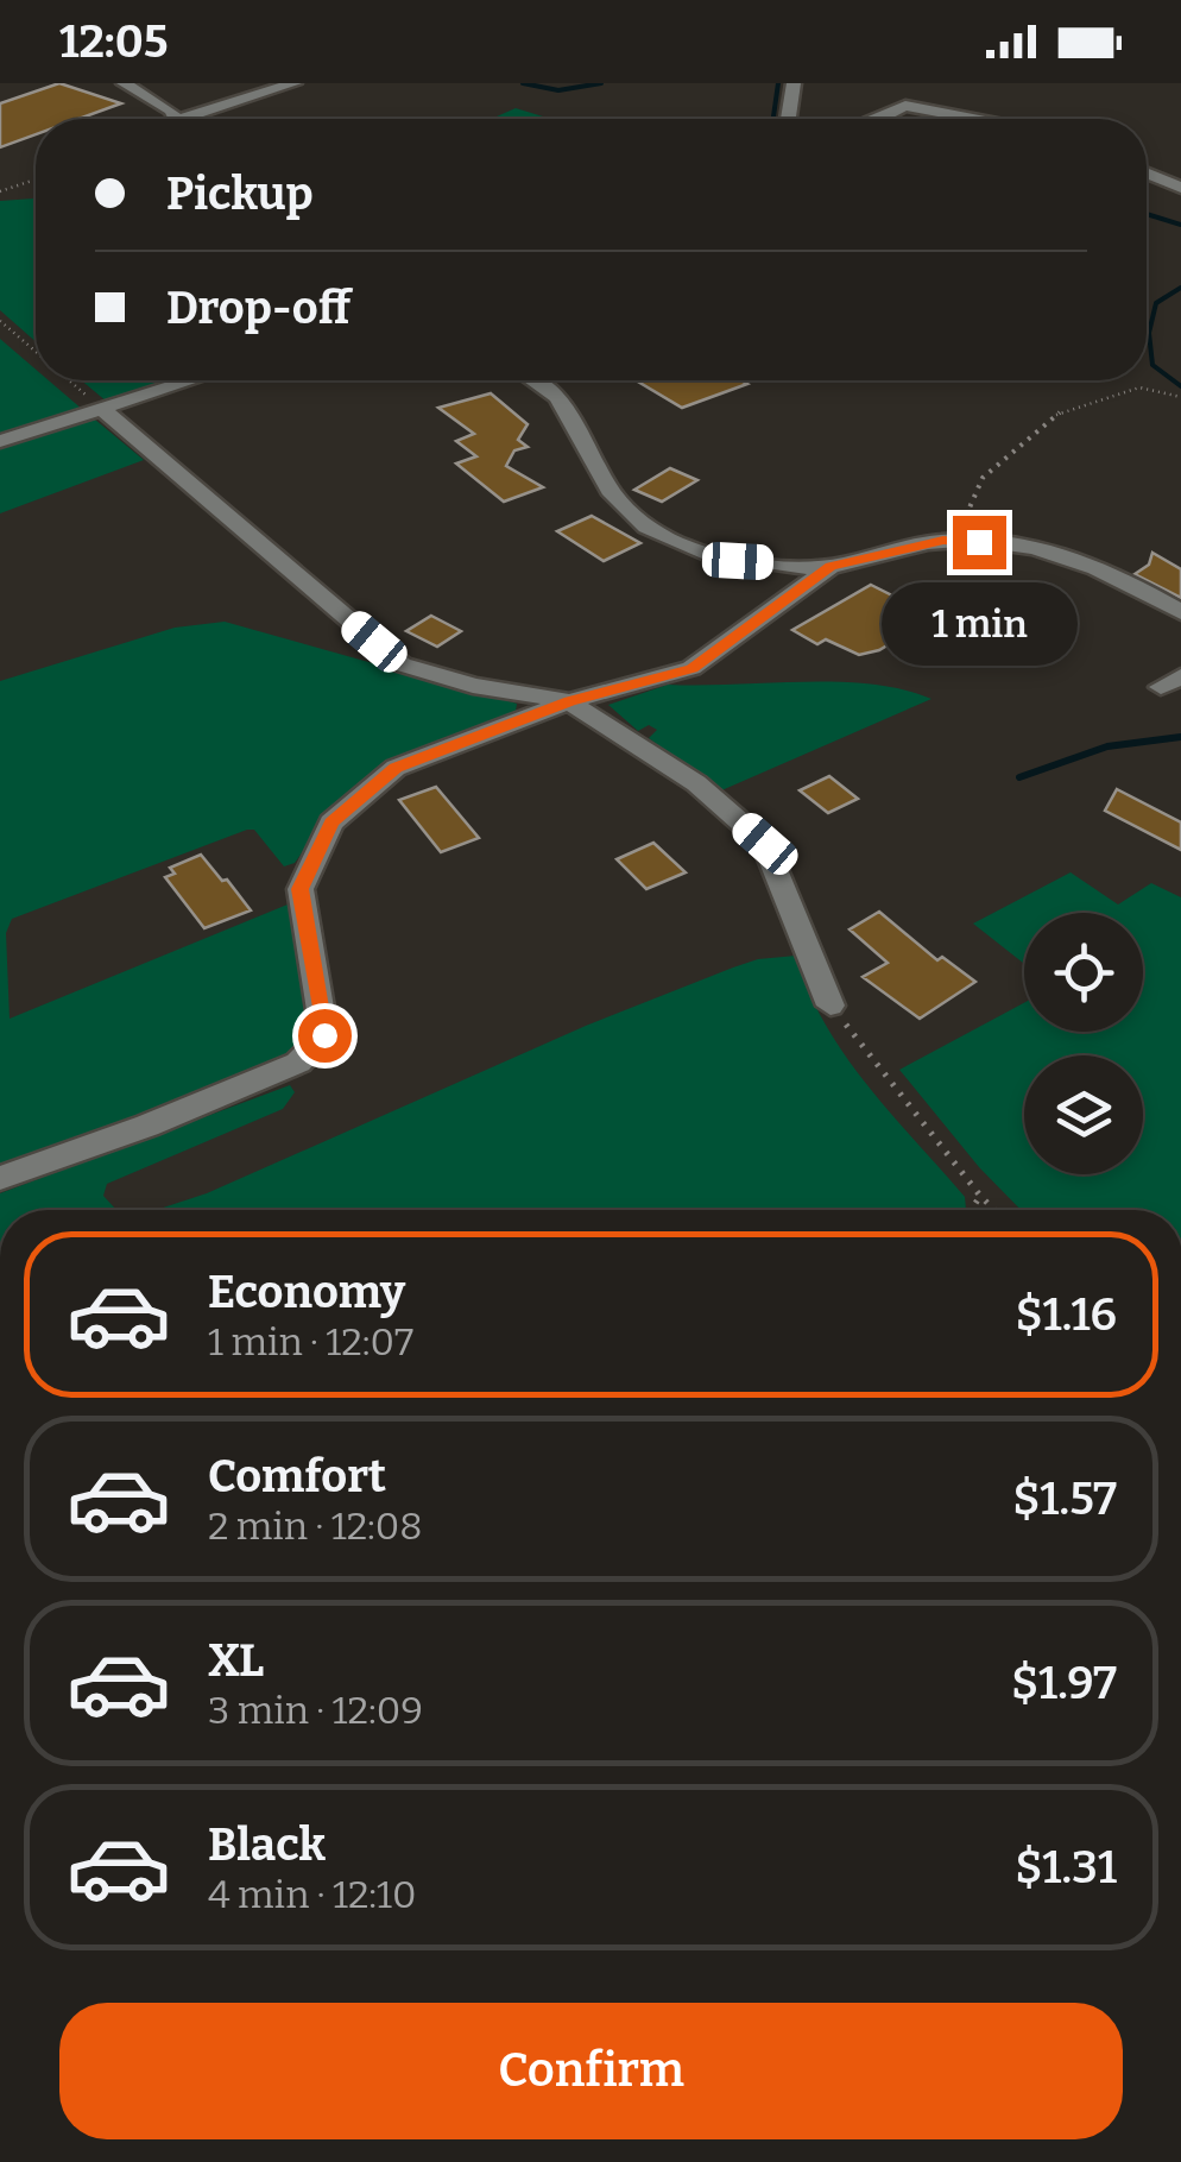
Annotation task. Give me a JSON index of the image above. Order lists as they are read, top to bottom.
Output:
{
  "page": {
    "status": "12:05",
    "banner": ["Pickup", "Drop-off"],
    "bubble": "1 min",
    "list": [
      {
        "name": "Economy",
        "note": "1 min · 12:07",
        "value": "$1.16"
      },
      {
        "name": "Comfort",
        "note": "2 min · 12:08",
        "value": "$1.57"
      },
      {
        "name": "XL",
        "note": "3 min · 12:09",
        "value": "$1.97"
      },
      {
        "name": "Black",
        "note": "4 min · 12:10",
        "value": "$1.31"
      }
    ],
    "buttons": "Confirm"
  }
}
